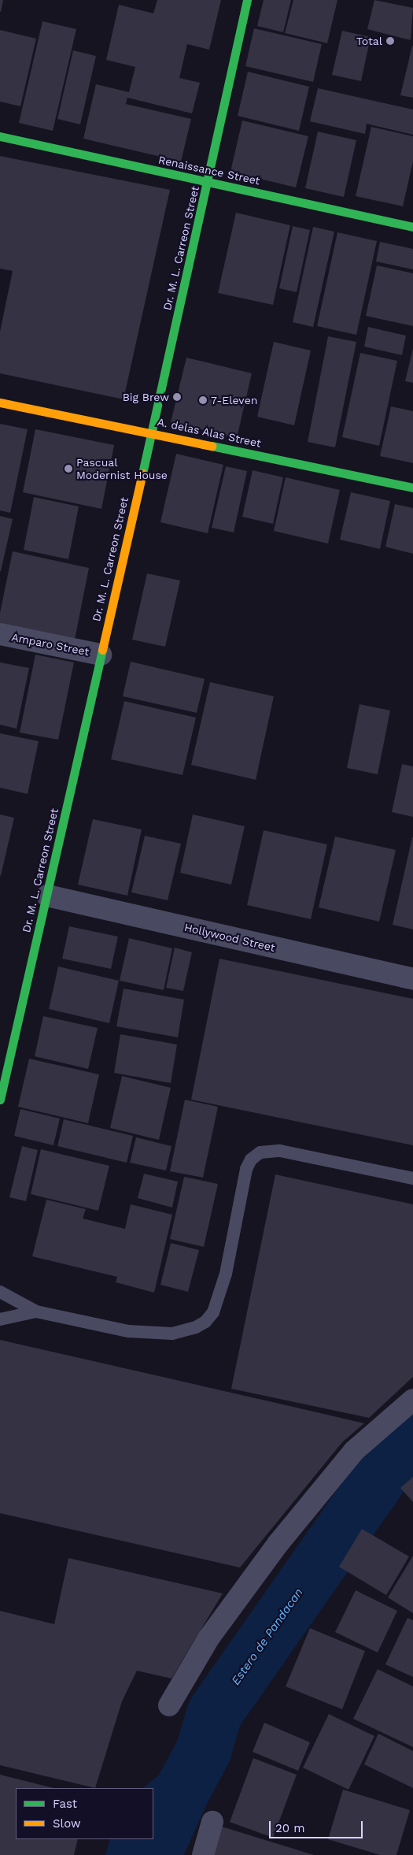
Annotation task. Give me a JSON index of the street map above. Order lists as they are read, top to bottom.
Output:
{
  "streets": {
    "main road": ["Renaissance Street", "Dr. M. L. Carreon Street", "A. delas Alas Street"],
    "street": ["Amparo Street", "Hollywood Street"]
  },
  "crossings": [
    ["Renaissance Street", "Dr. M. L. Carreon Street"],
    ["Dr. M. L. Carreon Street", "A. delas Alas Street"],
    ["Dr. M. L. Carreon Street", "Amparo Street"],
    ["Dr. M. L. Carreon Street", "Hollywood Street"]
  ],
  "water": ["Estero de Pandacan"],
  "places": [
    "Total",
    "Big Brew",
    "7-Eleven",
    "Pascual Modernist House"
  ],
  "legend": ["Fast", "Slow"],
  "scale_bar": "20 m"
}
